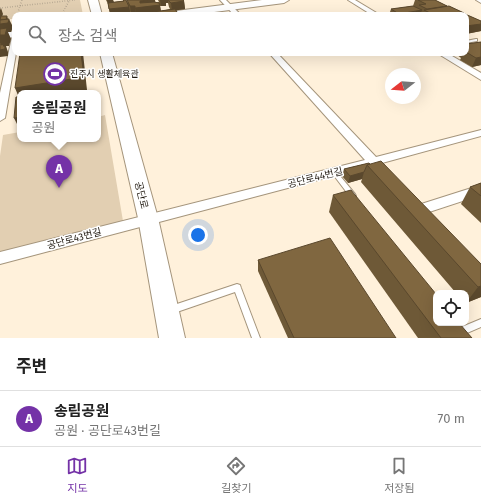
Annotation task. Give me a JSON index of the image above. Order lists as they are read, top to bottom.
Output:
{
  "streets": {
    "street": ["공단로44번길", "공단로", "공단로43번길"]
  },
  "crossings": [
    ["공단로44번길", "공단로"],
    ["공단로44번길", "공단로43번길"],
    ["공단로", "공단로43번길"]
  ],
  "places": {
    "sports": ["진주시 생활체육관"]
  },
  "north": "left",
  "page": {
    "search": "장소 검색",
    "popup": ["송림공원", "공원"],
    "pins": "A",
    "heading": "주변",
    "list": [
      {
        "mark": "A",
        "name": "송림공원",
        "note": "공원 · 공단로43번길",
        "value": "70 m"
      }
    ],
    "nav": ["지도", "길찾기", "저장됨"]
  }
}
